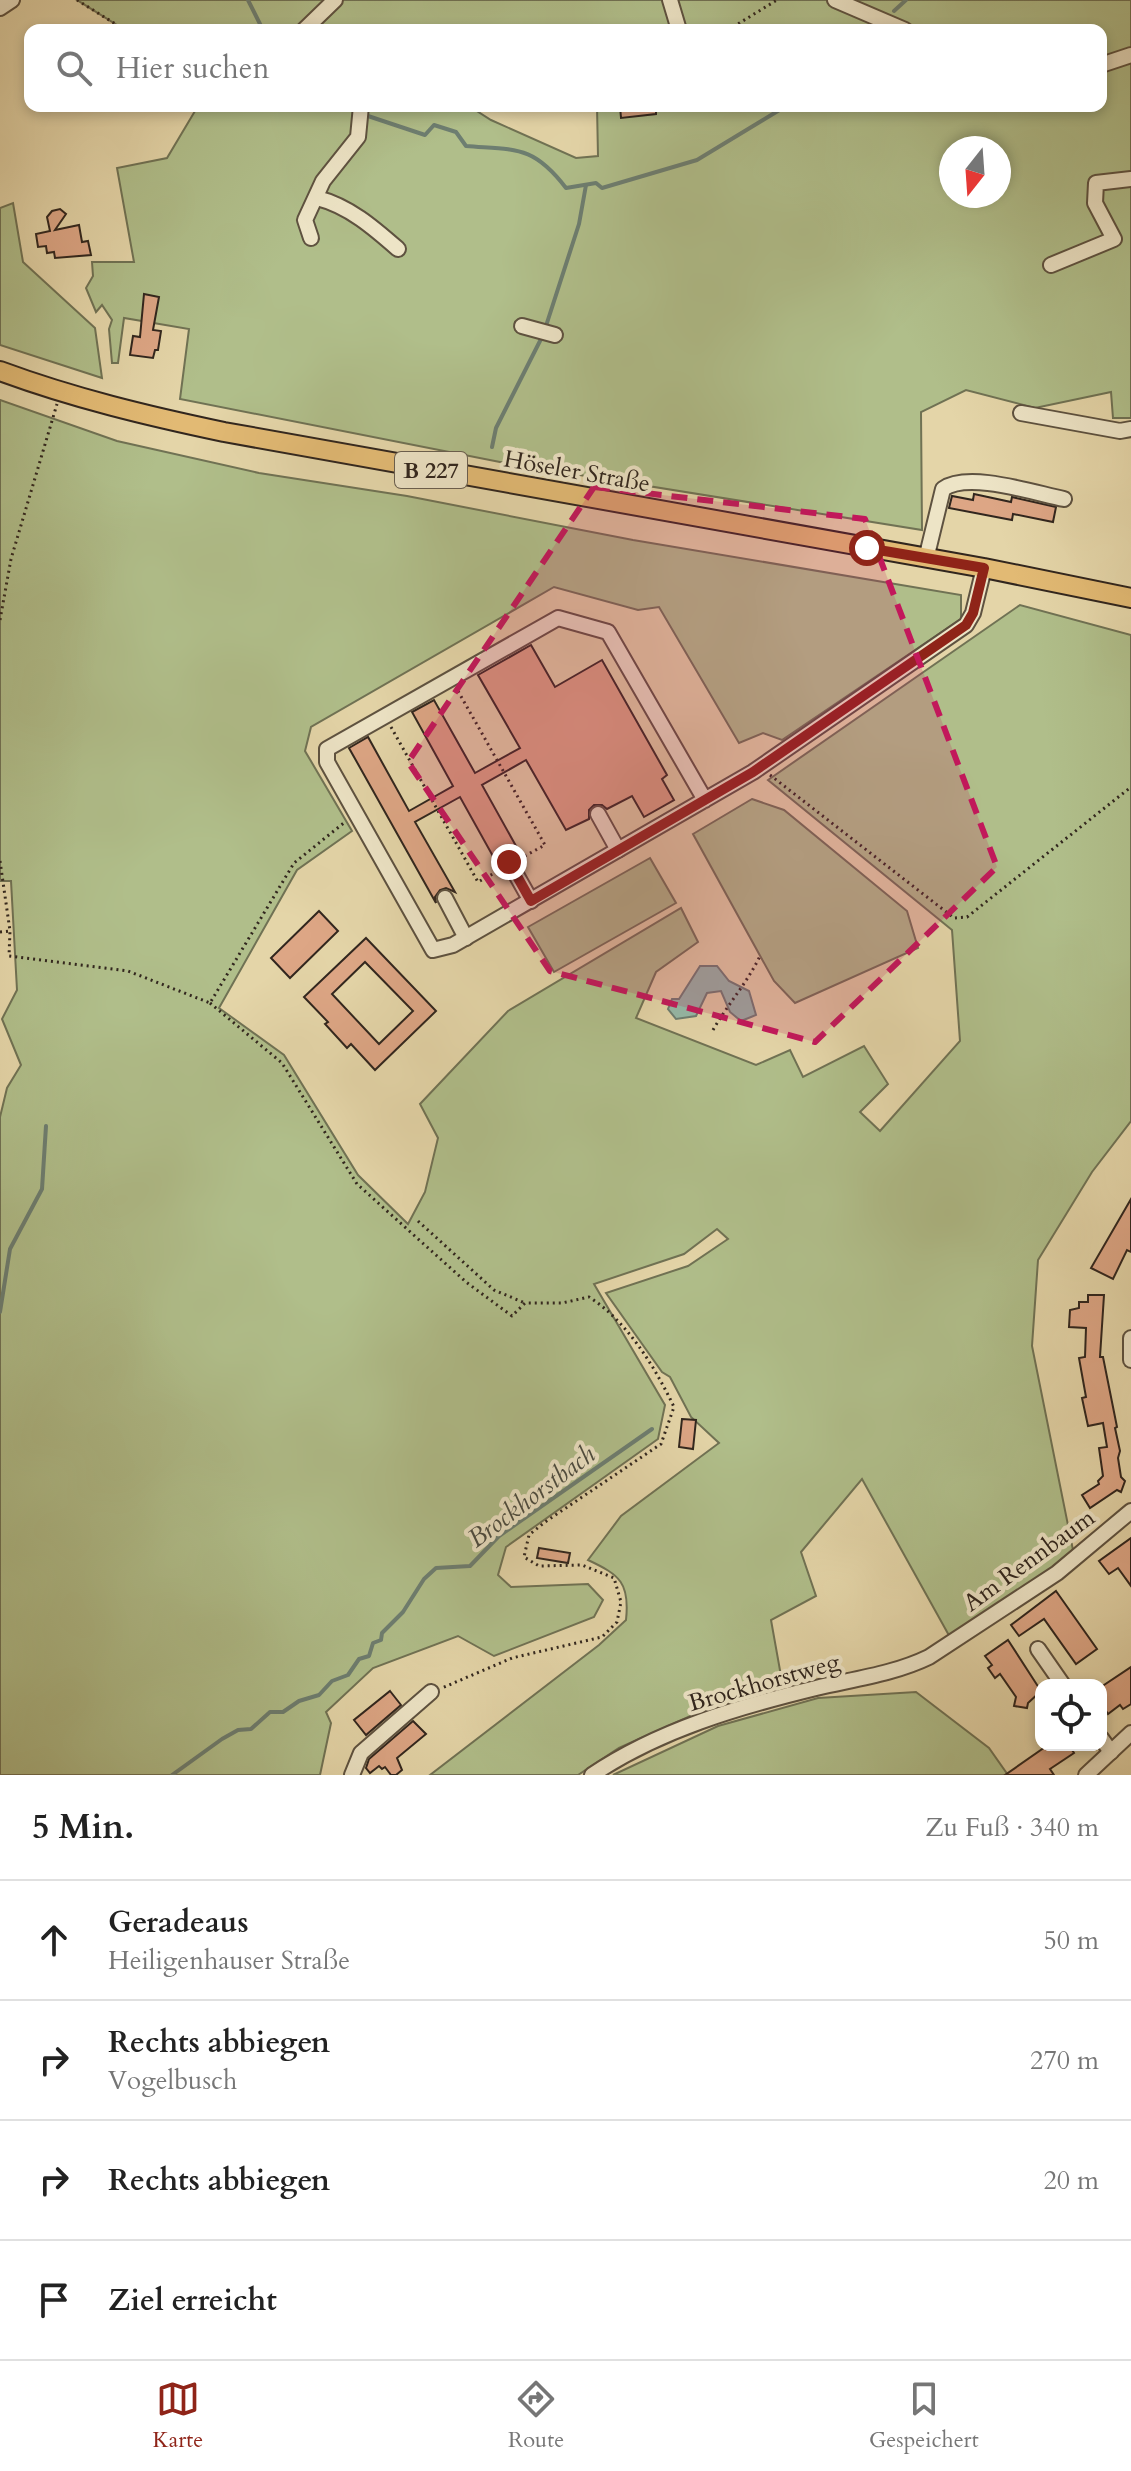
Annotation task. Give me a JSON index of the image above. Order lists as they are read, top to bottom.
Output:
{
  "streets": {
    "main road": ["B 227", "Höseler Straße"],
    "street": ["Am Rennbaum", "Brockhorstweg"]
  },
  "crossings": [
    ["B 227", "Höseler Straße"],
    ["Am Rennbaum", "Brockhorstweg"]
  ],
  "water": ["Brockhorstbach"],
  "north": "bottom",
  "page": {
    "search": "Hier suchen",
    "heading": ["5 Min.", "Zu Fuß · 340 m"],
    "list": [
      ["Geradeaus", "Heiligenhauser Straße", "50 m"],
      ["Rechts abbiegen", "Vogelbusch", "270 m"],
      ["Rechts abbiegen", "20 m"],
      "Ziel erreicht"
    ],
    "nav": ["Karte", "Route", "Gespeichert"]
  }
}
